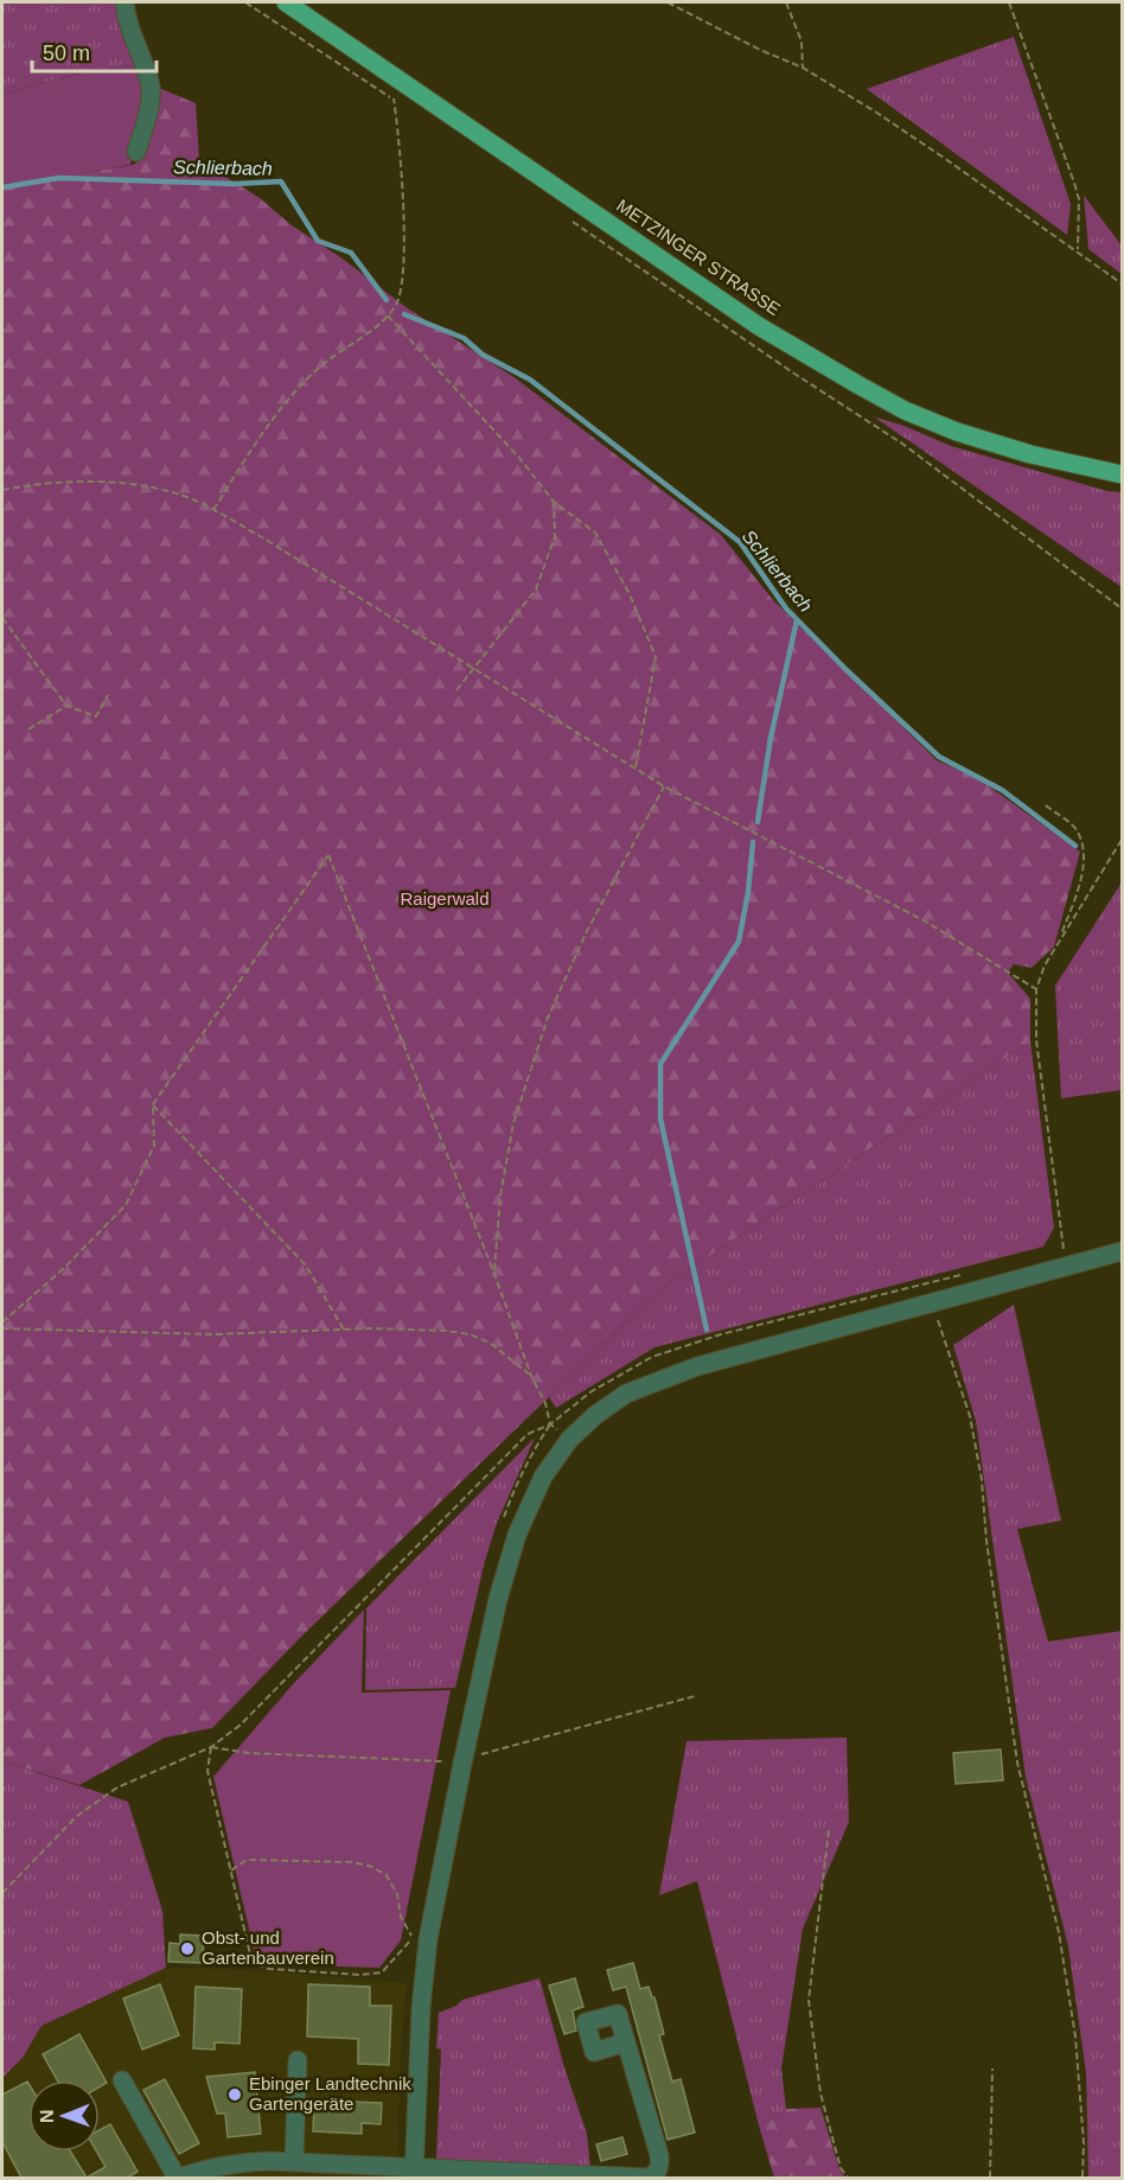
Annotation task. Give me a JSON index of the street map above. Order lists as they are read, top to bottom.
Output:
{
  "streets": {
    "main road": ["METZINGER STRASSE"]
  },
  "water": ["Schlierbach"],
  "parks": ["Raigerwald"],
  "places": ["Obst- und Gartenbauverein", "Ebinger Landtechnik Gartengeräte"],
  "scale_bar": "50 m",
  "north": "left"
}
